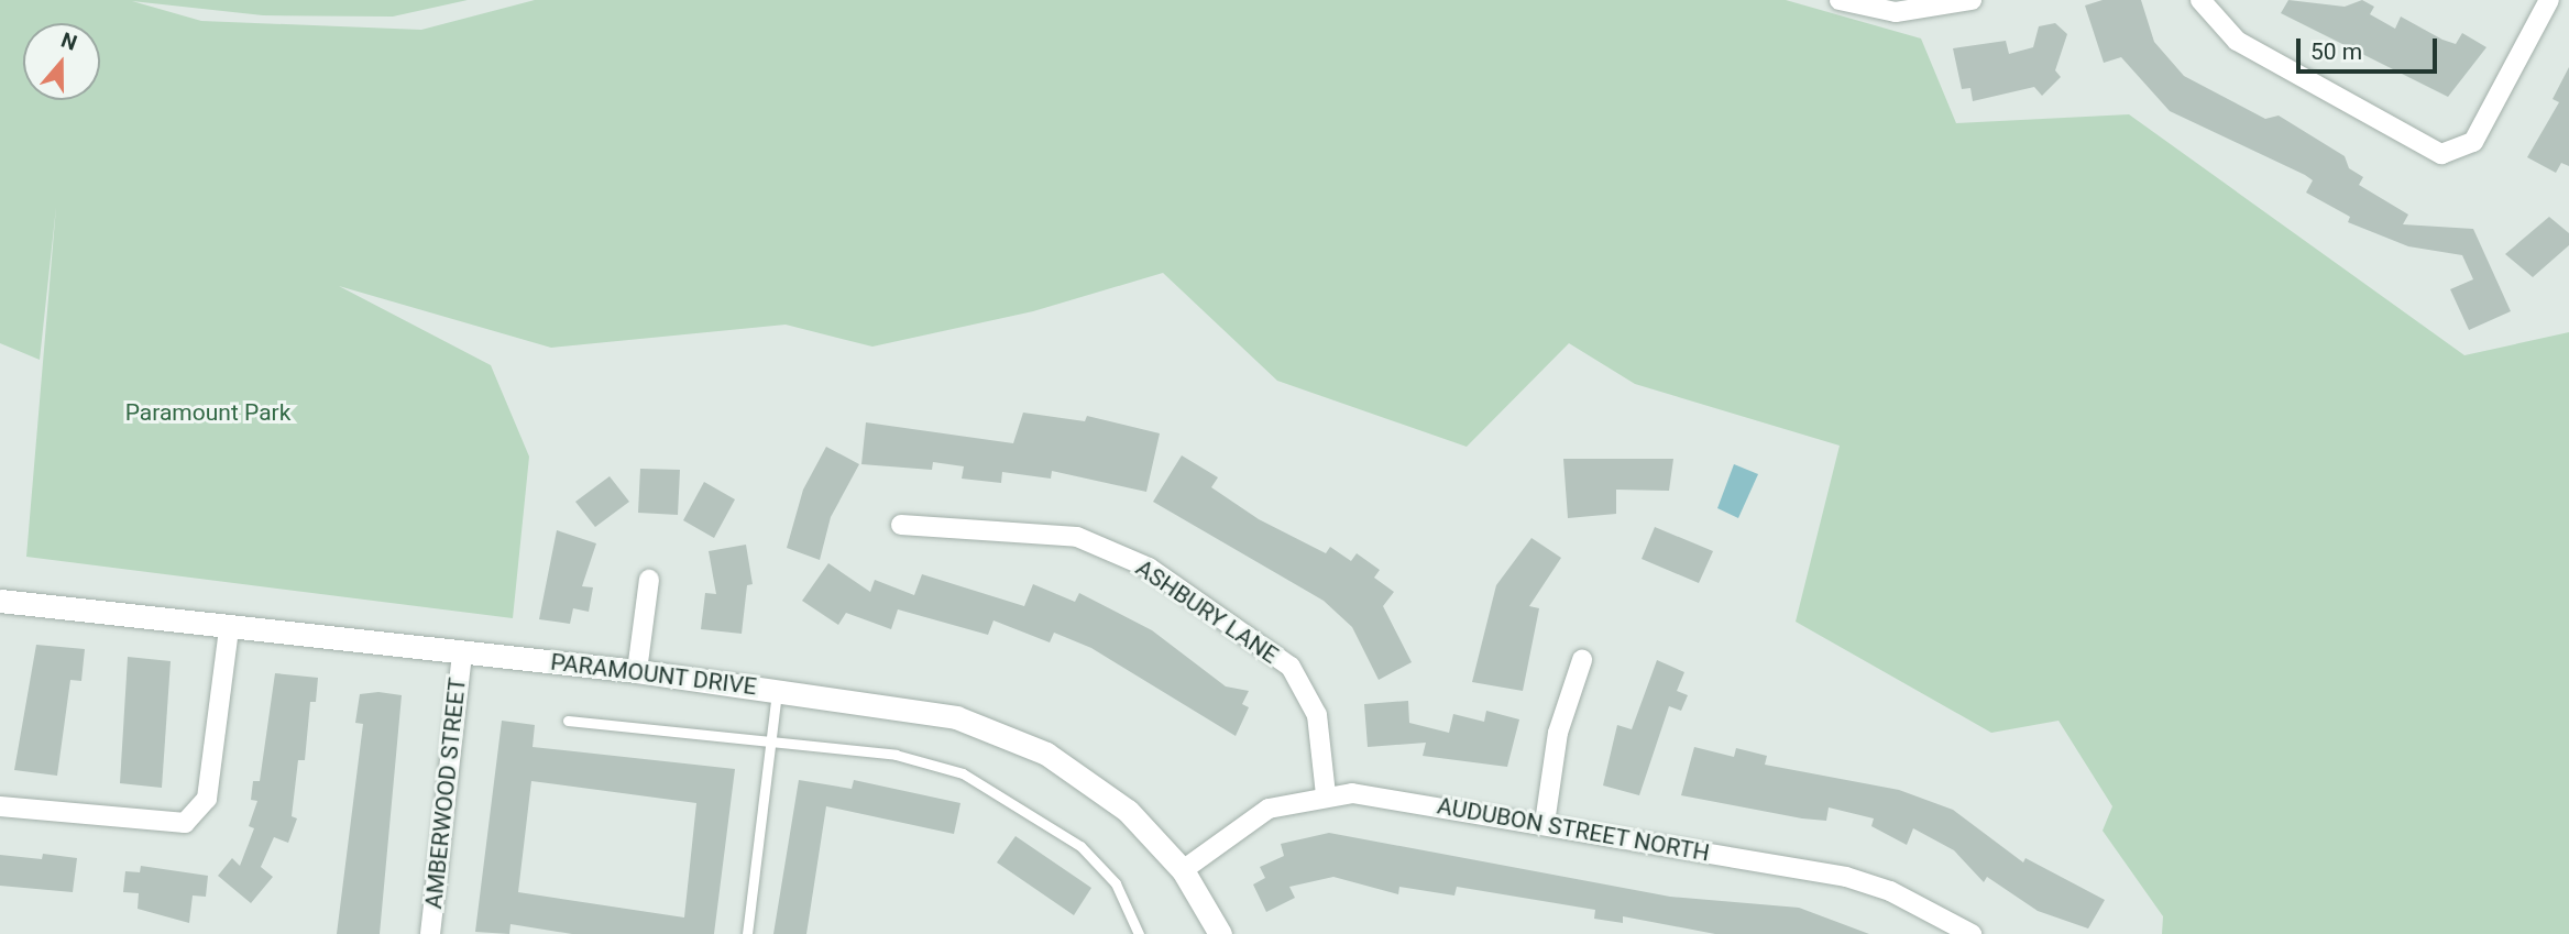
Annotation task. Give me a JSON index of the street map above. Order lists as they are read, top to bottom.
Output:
{
  "streets": {
    "street": [
      "ASHBURY LANE",
      "PARAMOUNT DRIVE",
      "AMBERWOOD STREET",
      "AUDUBON STREET NORTH"
    ]
  },
  "crossings": [
    ["ASHBURY LANE", "AUDUBON STREET NORTH"],
    ["PARAMOUNT DRIVE", "AMBERWOOD STREET"],
    ["PARAMOUNT DRIVE", "AUDUBON STREET NORTH"]
  ],
  "parks": ["Paramount Park"],
  "scale_bar": "50 m",
  "north": "top"
}
